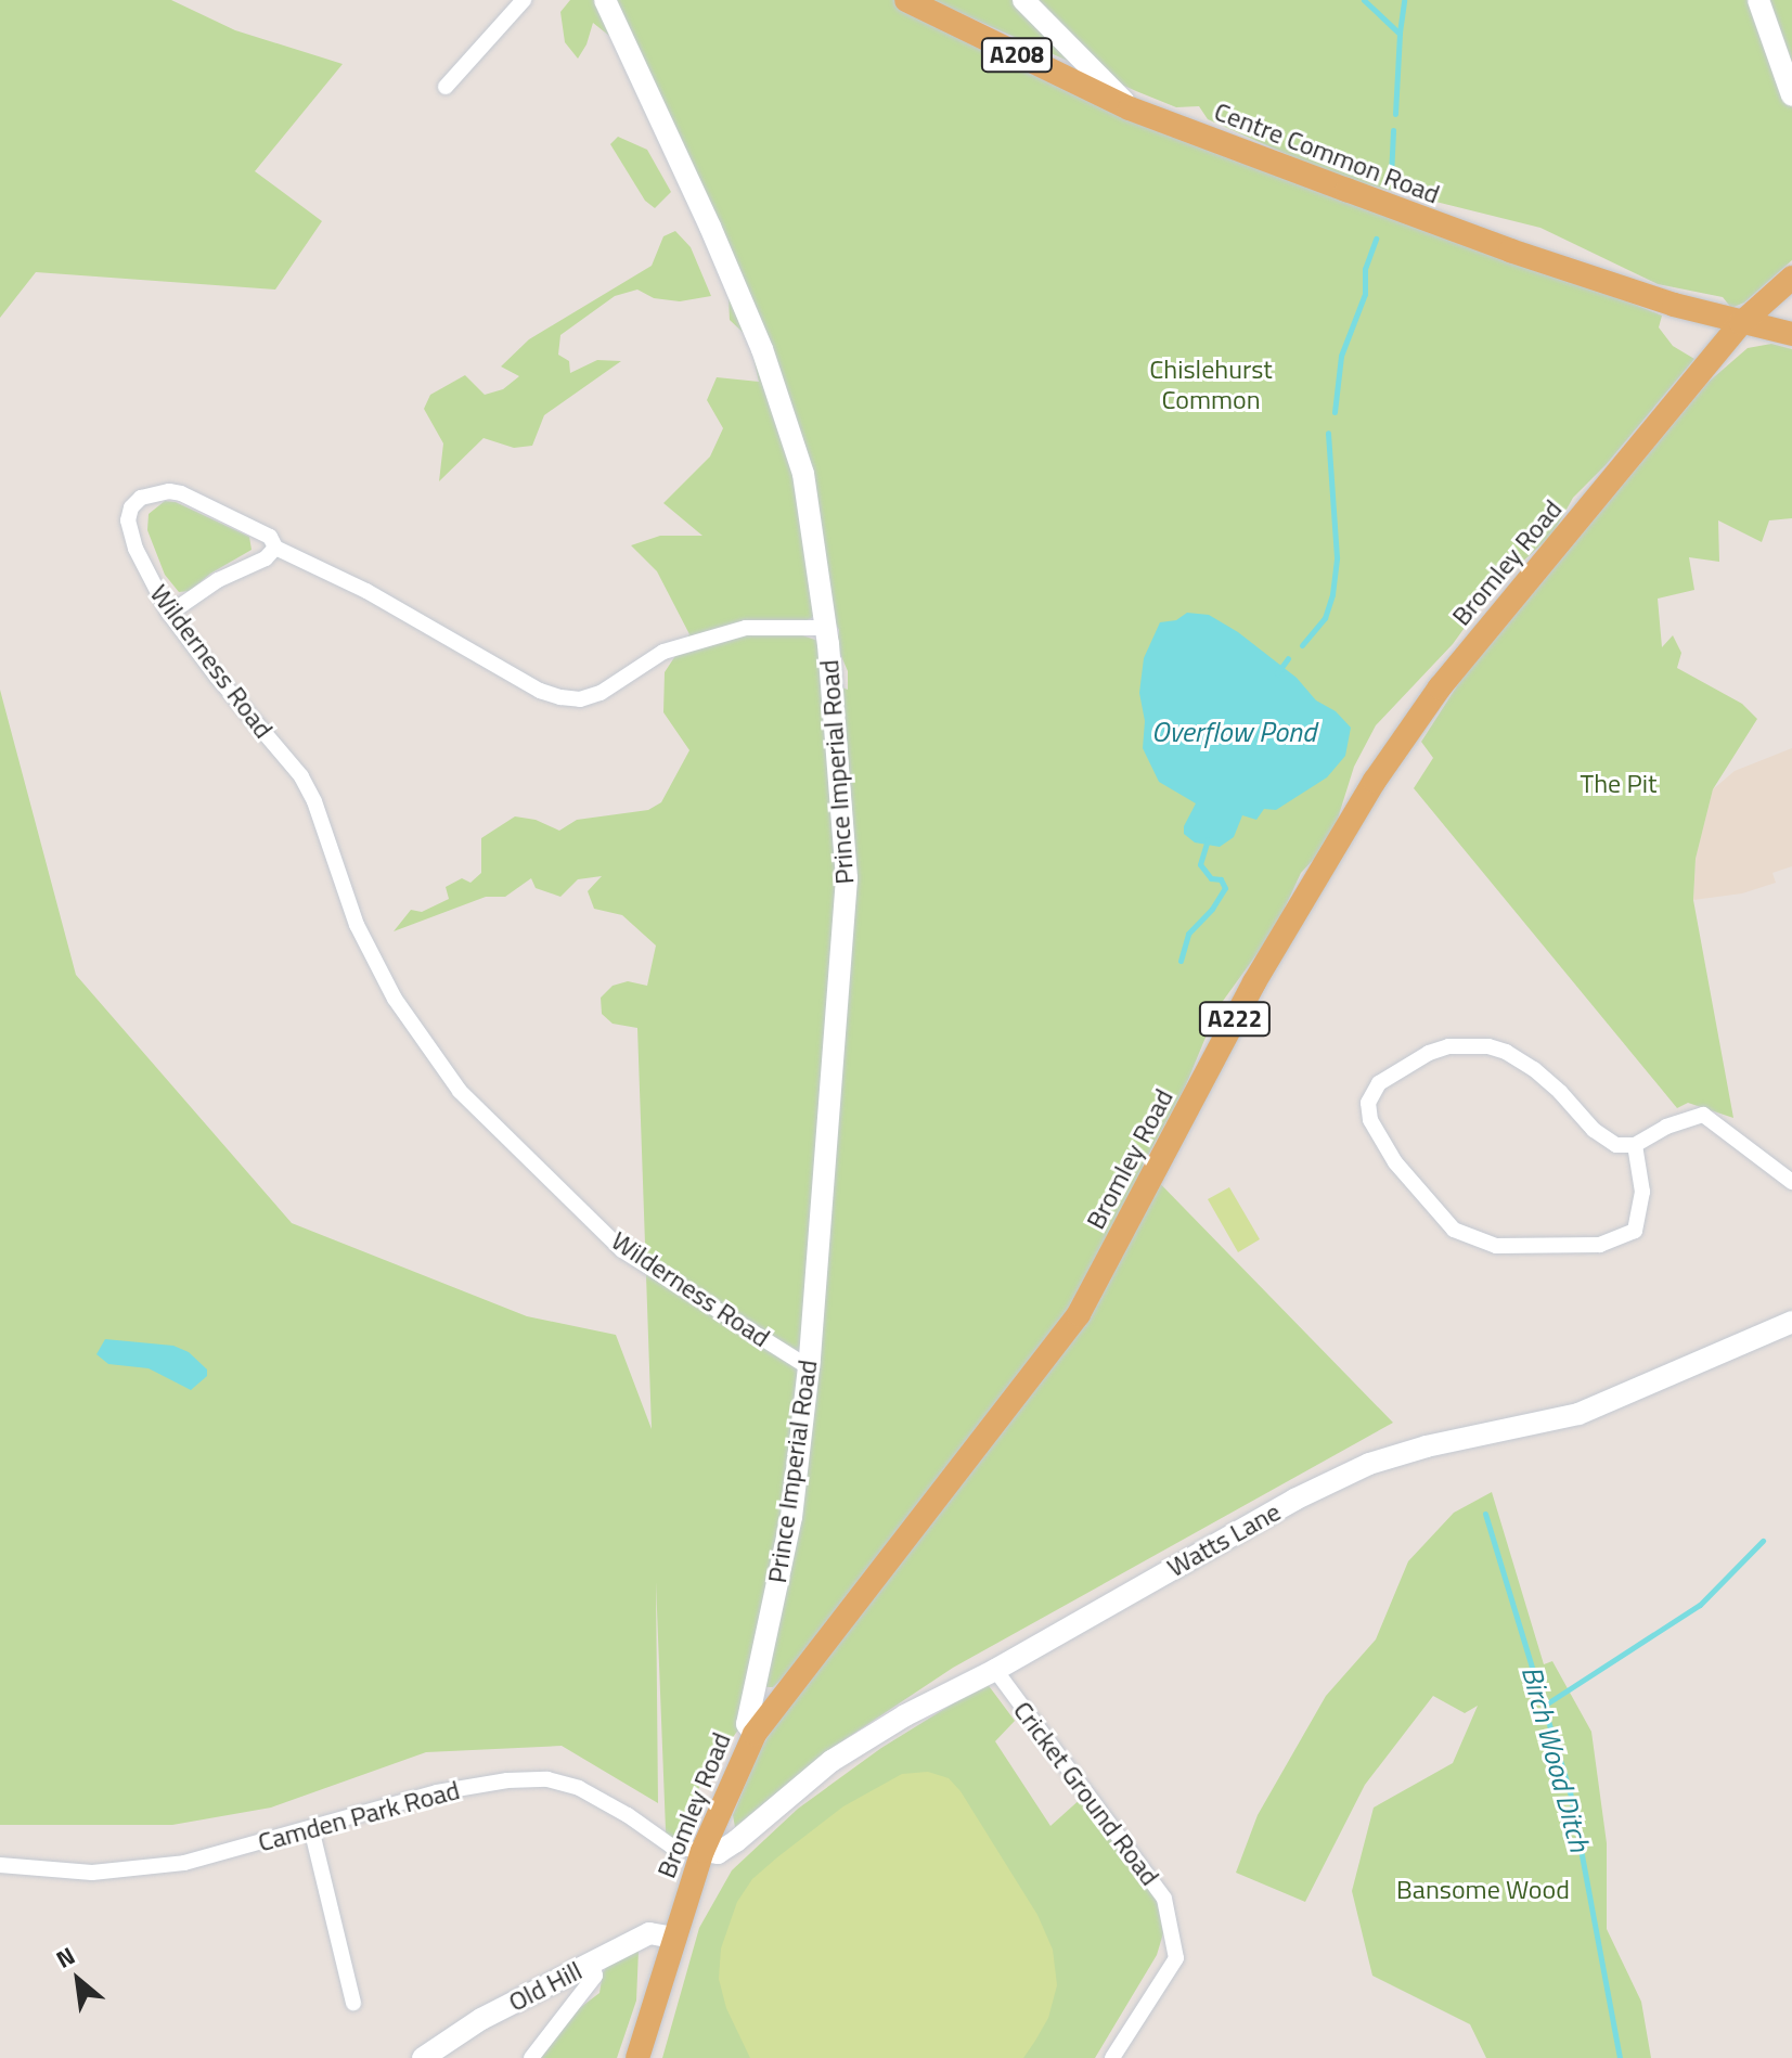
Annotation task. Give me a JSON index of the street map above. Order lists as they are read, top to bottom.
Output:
{
  "streets": {
    "main road": [
      "A208",
      "Centre Common Road",
      "Bromley Road",
      "Prince Imperial Road",
      "A222",
      "Watts Lane",
      "Old Hill"
    ],
    "street": ["Wilderness Road", "Cricket Ground Road", "Camden Park Road"]
  },
  "crossings": [
    ["A208", "Centre Common Road"],
    ["A208", "Bromley Road"],
    ["A208", "A222"],
    ["Centre Common Road", "Bromley Road"],
    ["Centre Common Road", "A222"],
    ["Bromley Road", "Prince Imperial Road"],
    ["Bromley Road", "A222"],
    ["Bromley Road", "Watts Lane"],
    ["Bromley Road", "Camden Park Road"],
    ["Bromley Road", "Old Hill"],
    ["Wilderness Road", "Prince Imperial Road"],
    ["Watts Lane", "Cricket Ground Road"],
    ["Watts Lane", "Camden Park Road"]
  ],
  "water": ["Overflow Pond", "Birch Wood Ditch"],
  "parks": ["Chislehurst Common", "The Pit", "Bansome Wood"],
  "north": "top left"
}
